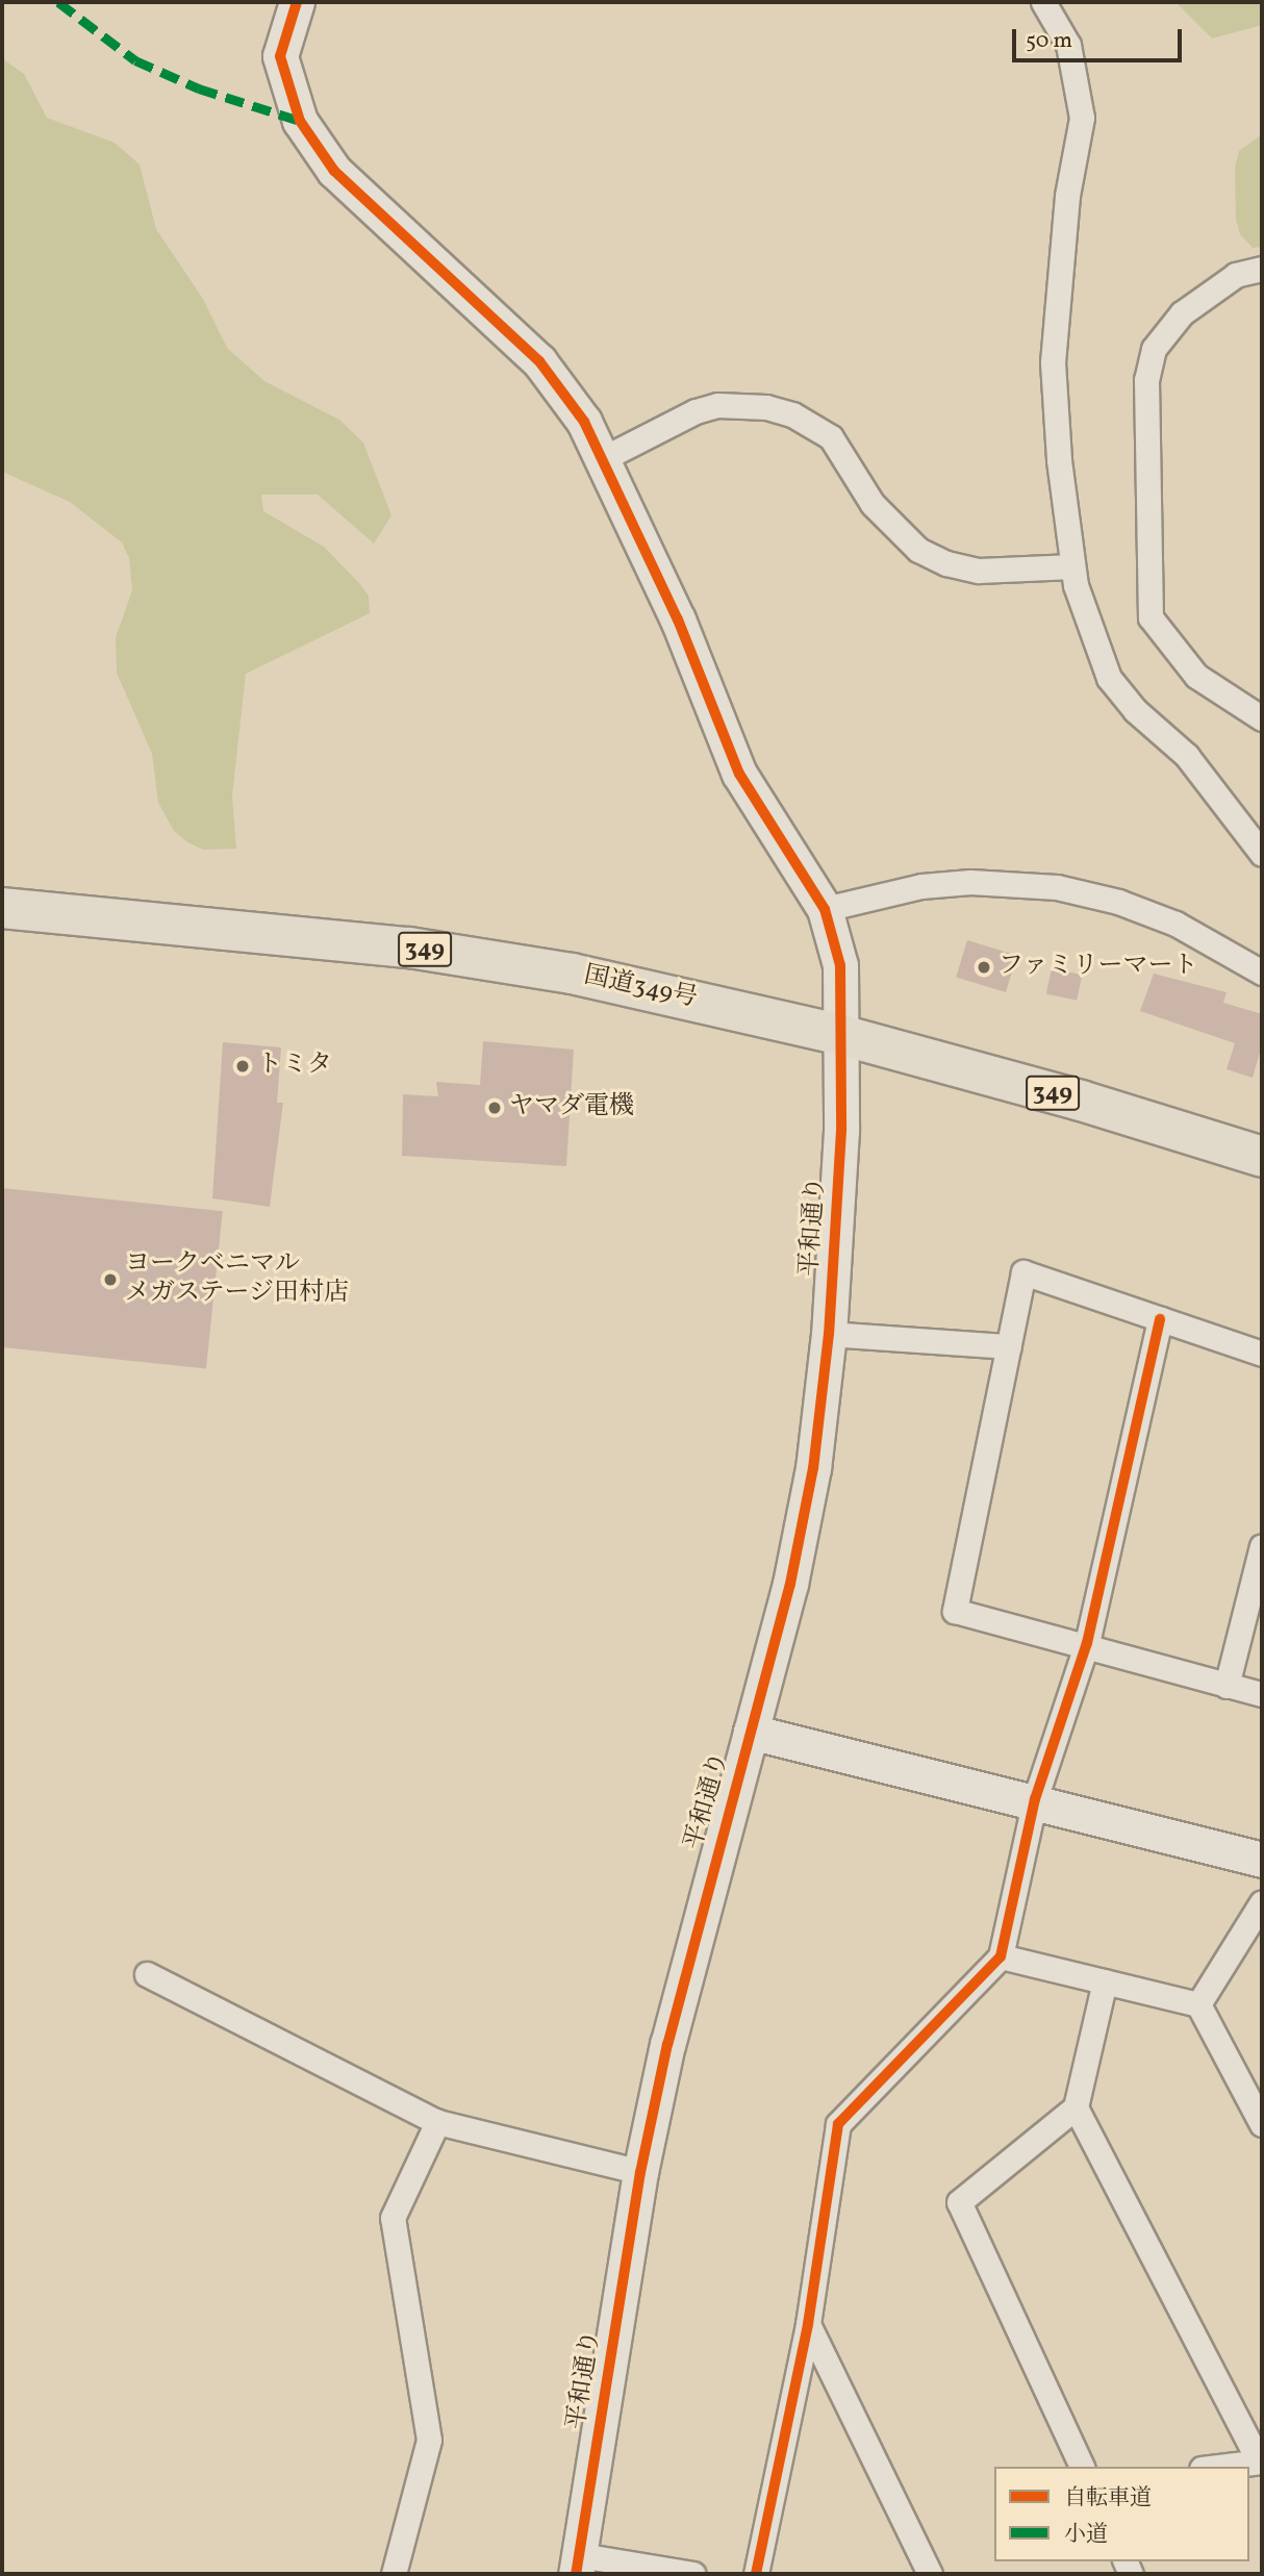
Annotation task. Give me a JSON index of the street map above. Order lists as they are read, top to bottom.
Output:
{
  "streets": {
    "highway": ["349", "国道349号"],
    "street": ["平和通り"]
  },
  "crossings": [
    ["国道349号", "平和通り"]
  ],
  "places": [
    "ファミリーマート",
    "トミタ",
    "ヤマダ電機",
    "ヨークベニマル メガステージ田村店"
  ],
  "legend": ["自転車道", "小道"],
  "scale_bar": "50 m"
}
